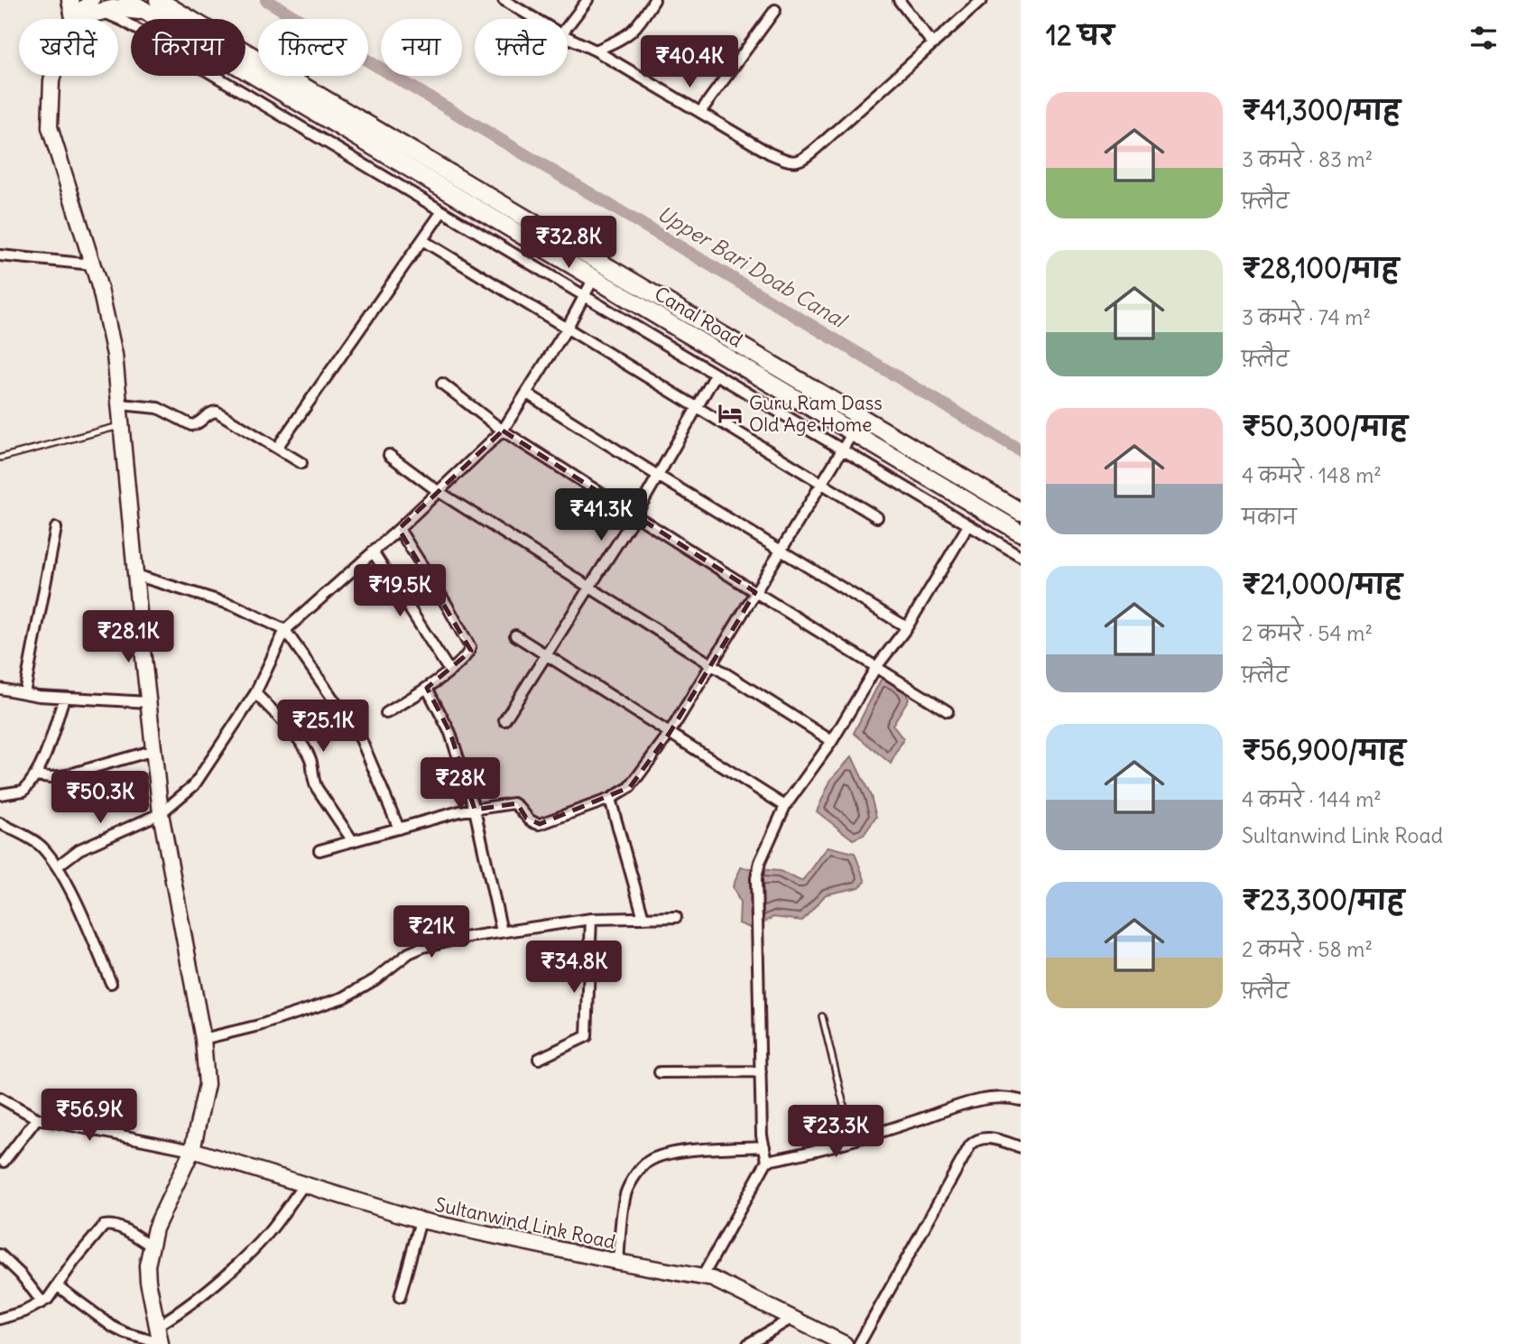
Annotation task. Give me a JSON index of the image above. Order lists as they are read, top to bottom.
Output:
{
  "streets": {
    "main road": ["Canal Road"],
    "street": ["Sultanwind Link Road"]
  },
  "water": ["Upper Bari Doab Canal"],
  "places": {
    "hotel": ["Guru Ram Dass Old Age Home"]
  },
  "page": {
    "heading": "12 घर",
    "chip": [
      "खरीदें",
      "किराया",
      "फ़िल्टर",
      "नया",
      "फ़्लैट"
    ],
    "price": [
      "₹40.4K",
      "₹32.8K",
      "₹41.3K",
      "₹19.5K",
      "₹28.1K",
      "₹25.1K",
      "₹28K",
      "₹50.3K",
      "₹21K",
      "₹34.8K",
      "₹56.9K",
      "₹23.3K"
    ],
    "list": [
      {
        "name": "₹41,300/माह",
        "note": "3 कमरे · 83 m² · फ़्लैट"
      },
      {
        "name": "₹28,100/माह",
        "note": "3 कमरे · 74 m² · फ़्लैट"
      },
      {
        "name": "₹50,300/माह",
        "note": "4 कमरे · 148 m² · मकान"
      },
      {
        "name": "₹21,000/माह",
        "note": "2 कमरे · 54 m² · फ़्लैट"
      },
      {
        "name": "₹56,900/माह",
        "note": "4 कमरे · 144 m² · Sultanwind Link Road"
      },
      {
        "name": "₹23,300/माह",
        "note": "2 कमरे · 58 m² · फ़्लैट"
      }
    ]
  }
}
